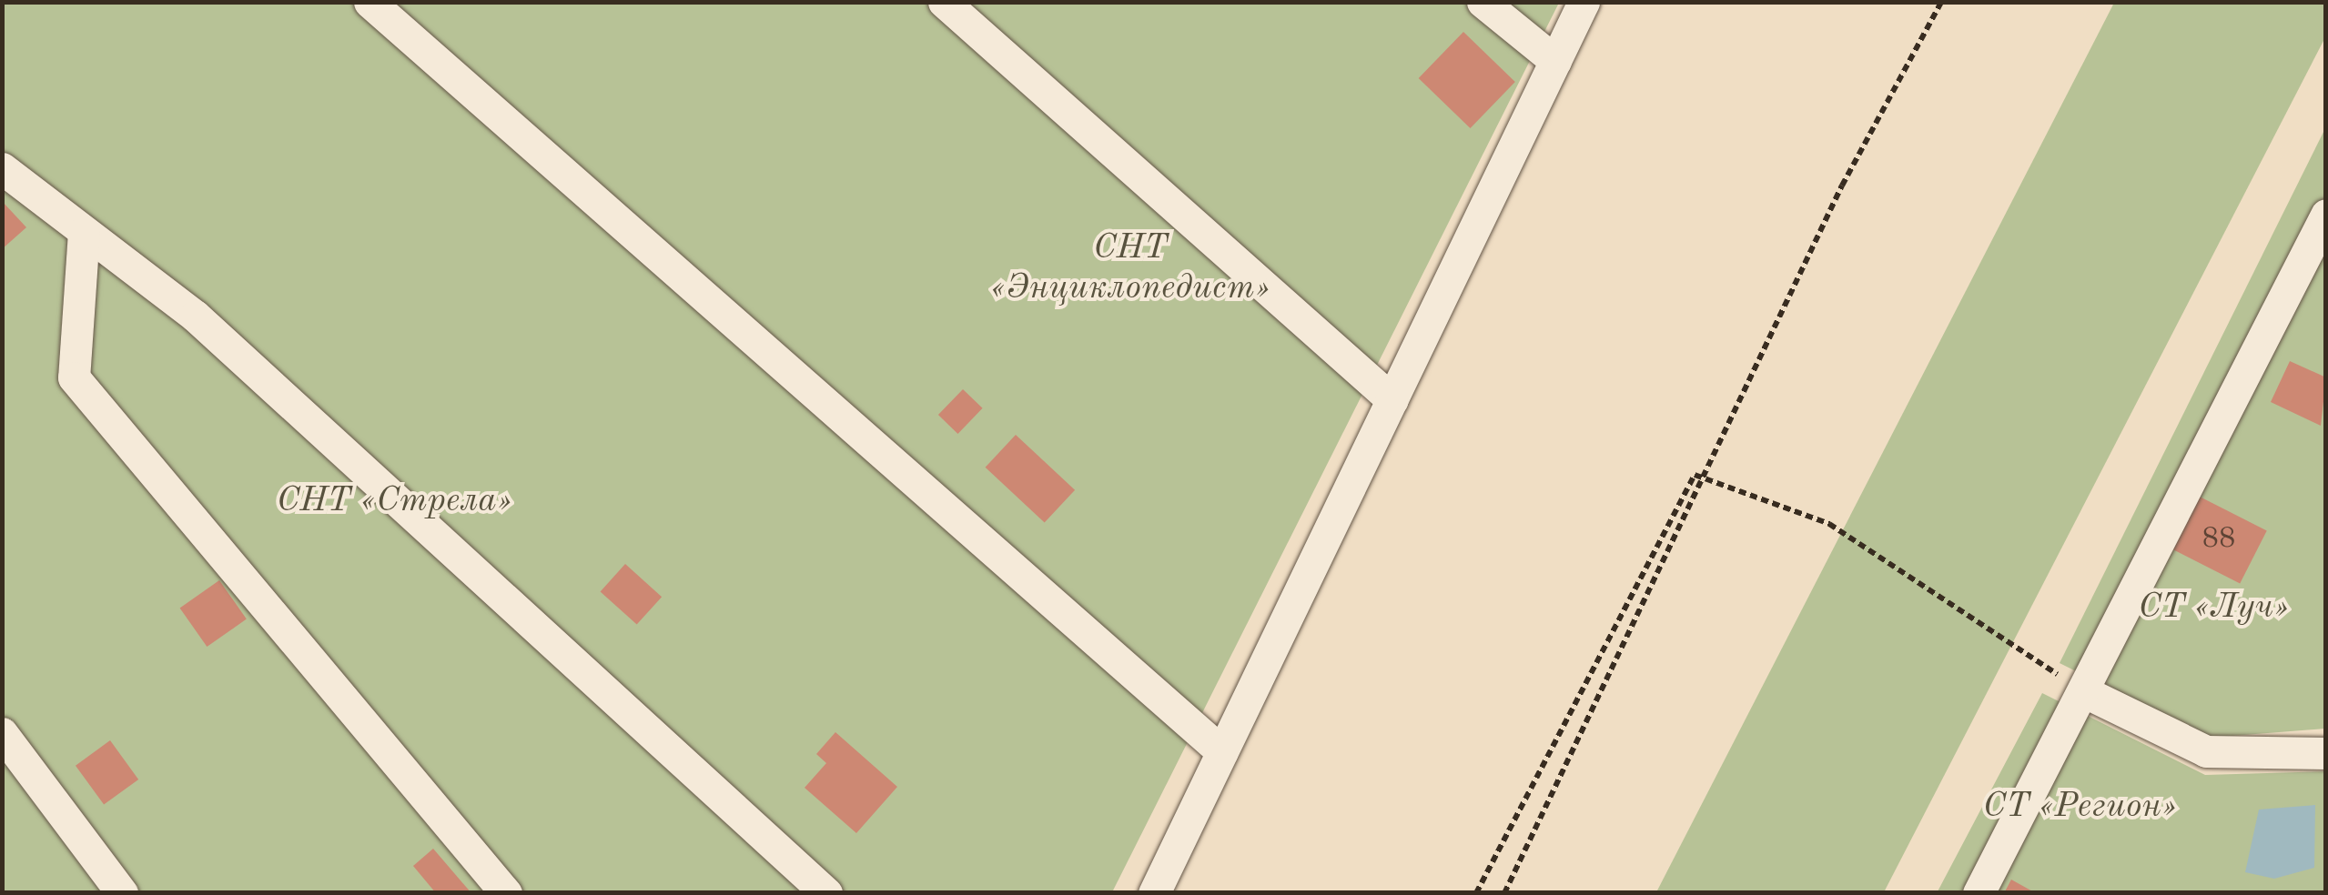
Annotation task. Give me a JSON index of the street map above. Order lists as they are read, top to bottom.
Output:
{
  "parks": [
    "СНТ «Энциклопедист»",
    "СНТ «Стрела»",
    "СТ «Луч»",
    "СТ «Регион»"
  ],
  "house_numbers": ["88"]
}
